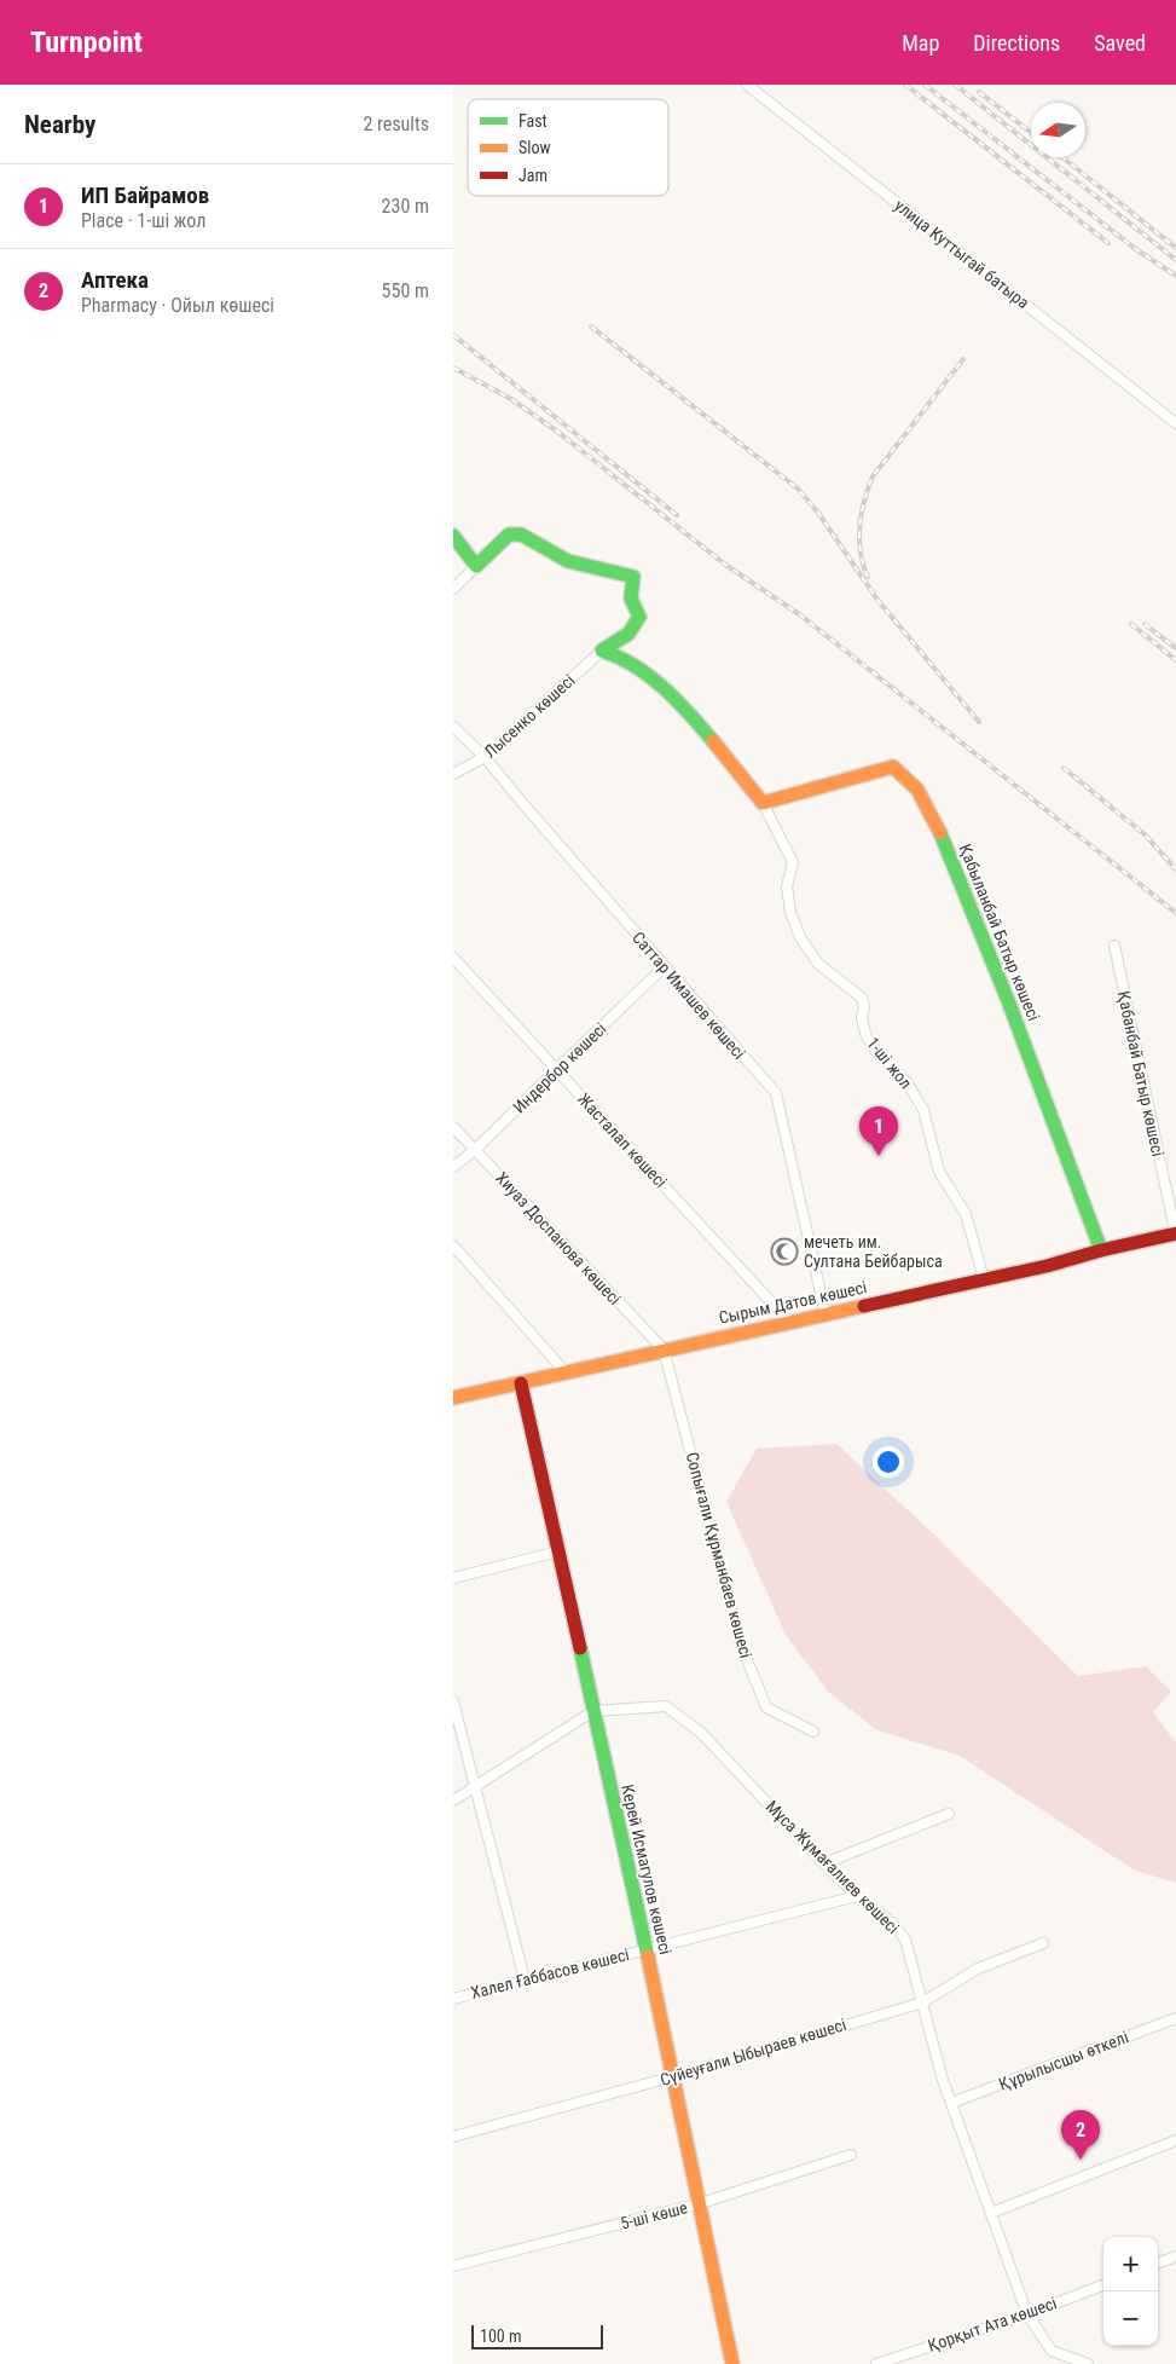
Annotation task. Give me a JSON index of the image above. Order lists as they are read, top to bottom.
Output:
{
  "streets": {
    "street": [
      "улица Куттыгай батыра",
      "Лысенко көшесі",
      "Қабыланбай Батыр көшесі",
      "Саттар Имашев көшесі",
      "1-ші жол",
      "Индербор көшесі",
      "Қабанбай Батыр көшесі",
      "Жасталап көшесі",
      "Хиуаз Доспанова көшесі",
      "Сырым Датов көшесі",
      "Сопығали Құрманбаев көшесі",
      "Мұса Жұмағалиев көшесі",
      "Керей Исмагулов көшесі",
      "Халел Ғаббасов көшесі",
      "Сүйеуғали Ыбыраев көшесi",
      "Құрылысшы өткелі",
      "5-шi көше",
      "Қорқыт Ата көшесi"
    ]
  },
  "crossings": [
    ["Лысенко көшесі", "Саттар Имашев көшесі"],
    ["Қабыланбай Батыр көшесі", "1-ші жол"],
    ["Қабыланбай Батыр көшесі", "Сырым Датов көшесі"],
    ["Саттар Имашев көшесі", "Индербор көшесі"],
    ["Саттар Имашев көшесі", "Сырым Датов көшесі"],
    ["1-ші жол", "Сырым Датов көшесі"],
    ["Индербор көшесі", "Жасталап көшесі"],
    ["Индербор көшесі", "Хиуаз Доспанова көшесі"],
    ["Қабанбай Батыр көшесі", "Сырым Датов көшесі"],
    ["Жасталап көшесі", "Сырым Датов көшесі"],
    ["Хиуаз Доспанова көшесі", "Сырым Датов көшесі"],
    ["Хиуаз Доспанова көшесі", "Сопығали Құрманбаев көшесі"],
    ["Сырым Датов көшесі", "Сопығали Құрманбаев көшесі"],
    ["Сырым Датов көшесі", "Керей Исмагулов көшесі"],
    ["Мұса Жұмағалиев көшесі", "Керей Исмагулов көшесі"],
    ["Мұса Жұмағалиев көшесі", "Халел Ғаббасов көшесі"],
    ["Мұса Жұмағалиев көшесі", "Сүйеуғали Ыбыраев көшесi"],
    ["Мұса Жұмағалиев көшесі", "Құрылысшы өткелі"],
    ["Мұса Жұмағалиев көшесі", "Қорқыт Ата көшесi"],
    ["Керей Исмагулов көшесі", "Халел Ғаббасов көшесі"],
    ["Керей Исмагулов көшесі", "Сүйеуғали Ыбыраев көшесi"],
    ["Керей Исмагулов көшесі", "5-шi көше"]
  ],
  "places": {
    "mosque": ["мечеть им. Султана Бейбарыса"]
  },
  "legend": ["Fast", "Slow", "Jam"],
  "scale_bar": "100 m",
  "north": "left",
  "page": {
    "header": "Turnpoint",
    "nav": ["Map", "Directions", "Saved"],
    "heading": ["Nearby", "2 results"],
    "list": [
      {
        "mark": "1",
        "name": "ИП Байрамов",
        "note": "Place · 1-ші жол",
        "value": "230 m"
      },
      {
        "mark": "2",
        "name": "Аптека",
        "note": "Pharmacy · Ойыл көшесі",
        "value": "550 m"
      }
    ],
    "pins": ["1", "2"],
    "map_buttons": ["+", "−"],
    "scale": "100 m"
  }
}
